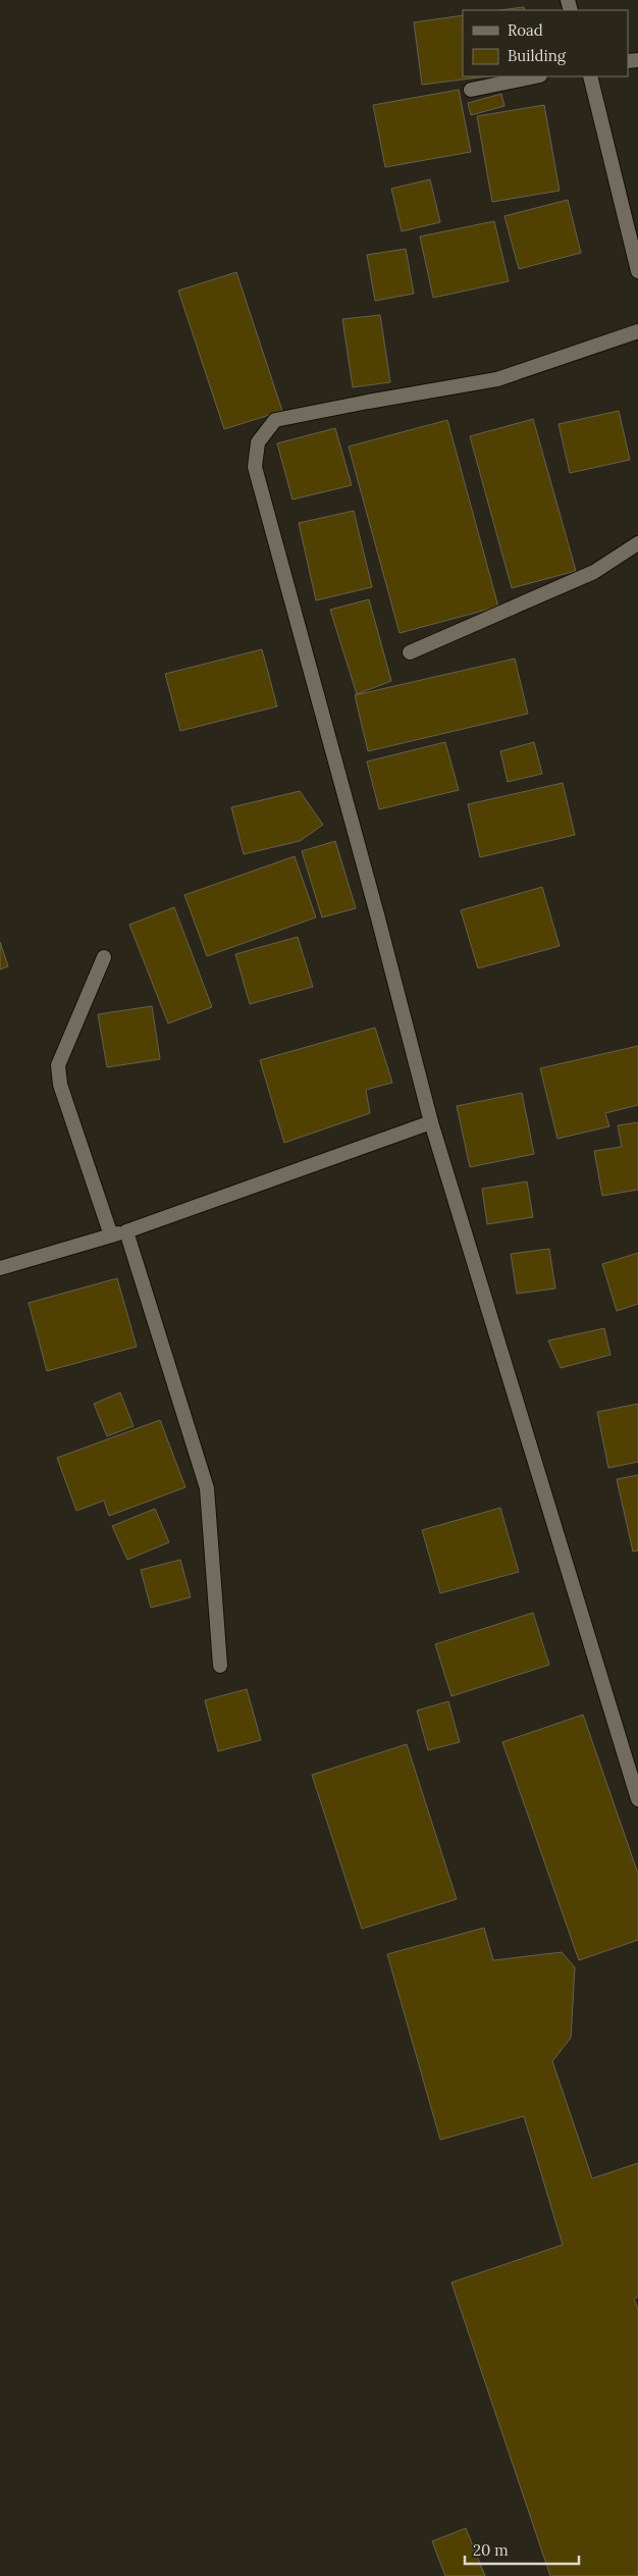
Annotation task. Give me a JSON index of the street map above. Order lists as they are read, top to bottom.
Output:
{
  "legend": ["Road", "Building"],
  "scale_bar": "20 m"
}
